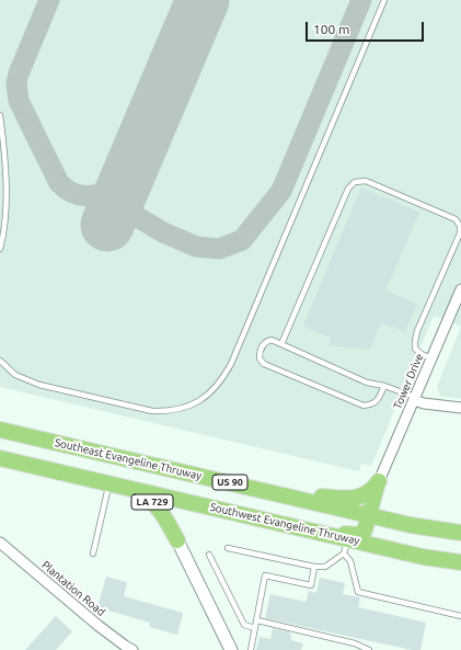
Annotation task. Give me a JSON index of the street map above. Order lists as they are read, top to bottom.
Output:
{
  "streets": {
    "highway": [
      "Southeast Evangeline Thruway",
      "US 90",
      "LA 729",
      "Southwest Evangeline Thruway"
    ],
    "street": ["Tower Drive", "Plantation Road"]
  },
  "crossings": [
    ["LA 729", "Southwest Evangeline Thruway"]
  ],
  "scale_bar": "100 m"
}
